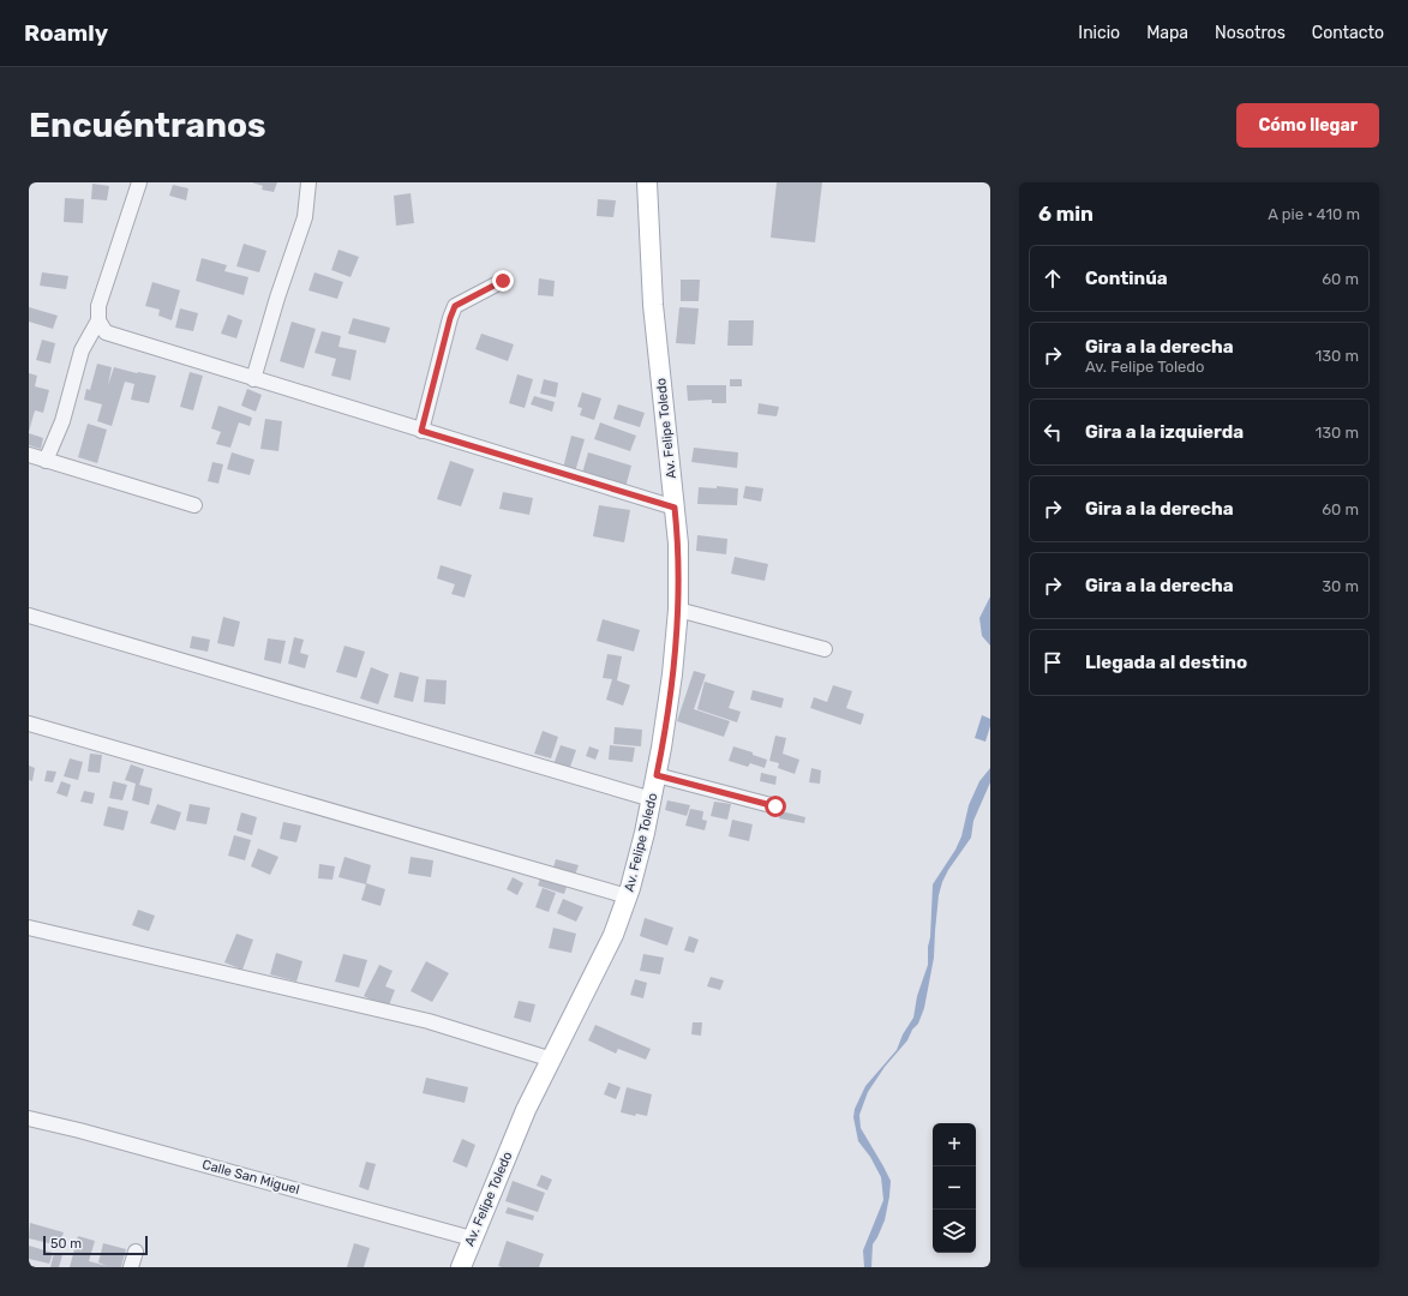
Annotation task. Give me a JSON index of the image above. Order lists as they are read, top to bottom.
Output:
{
  "streets": {
    "main road": ["Av. Felipe Toledo"],
    "street": ["Calle San Miguel"]
  },
  "crossings": [
    ["Av. Felipe Toledo", "Calle San Miguel"]
  ],
  "scale_bar": "50 m",
  "page": {
    "header": "Roamly",
    "nav": [
      "Inicio",
      "Mapa",
      "Nosotros",
      "Contacto"
    ],
    "buttons": "Cómo llegar",
    "title": "Encuéntranos",
    "heading": ["6 min", "A pie · 410 m"],
    "list": [
      ["Continúa", "60 m"],
      ["Gira a la derecha", "Av. Felipe Toledo", "130 m"],
      ["Gira a la izquierda", "130 m"],
      ["Gira a la derecha", "60 m"],
      ["Gira a la derecha", "30 m"],
      "Llegada al destino"
    ],
    "map_buttons": ["+", "−"],
    "scale": "50 m"
  }
}
